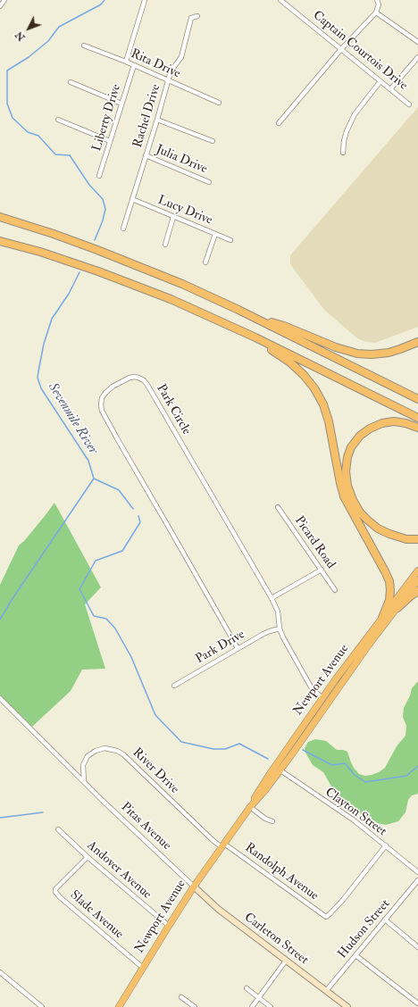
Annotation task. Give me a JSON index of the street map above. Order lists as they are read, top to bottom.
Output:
{
  "streets": {
    "main road": ["Newport Avenue"],
    "street": [
      "Captain Courtois Drive",
      "Rita Drive",
      "Rachel Drive",
      "Liberty Drive",
      "Julia Drive",
      "Lucy Drive",
      "Park Circle",
      "Picard Road",
      "Park Drive",
      "River Drive",
      "Clayton Street",
      "Pitas Avenue",
      "Andover Avenue",
      "Randolph Avenue",
      "Slade Avenue",
      "Hudson Street",
      "Carleton Street"
    ]
  },
  "crossings": [
    ["Rita Drive", "Rachel Drive"],
    ["Rita Drive", "Liberty Drive"],
    ["Rachel Drive", "Julia Drive"],
    ["Rachel Drive", "Lucy Drive"],
    ["Park Circle", "Park Drive"],
    ["Park Circle", "Newport Avenue"],
    ["Newport Avenue", "River Drive"],
    ["Newport Avenue", "Clayton Street"],
    ["Newport Avenue", "Pitas Avenue"],
    ["Newport Avenue", "Andover Avenue"],
    ["Newport Avenue", "Randolph Avenue"],
    ["Newport Avenue", "Slade Avenue"],
    ["Newport Avenue", "Carleton Street"],
    ["River Drive", "Pitas Avenue"],
    ["River Drive", "Randolph Avenue"],
    ["Clayton Street", "Randolph Avenue"],
    ["Pitas Avenue", "Carleton Street"],
    ["Andover Avenue", "Slade Avenue"],
    ["Hudson Street", "Carleton Street"]
  ],
  "water": ["Sevenmile River"],
  "north": "bottom left"
}
